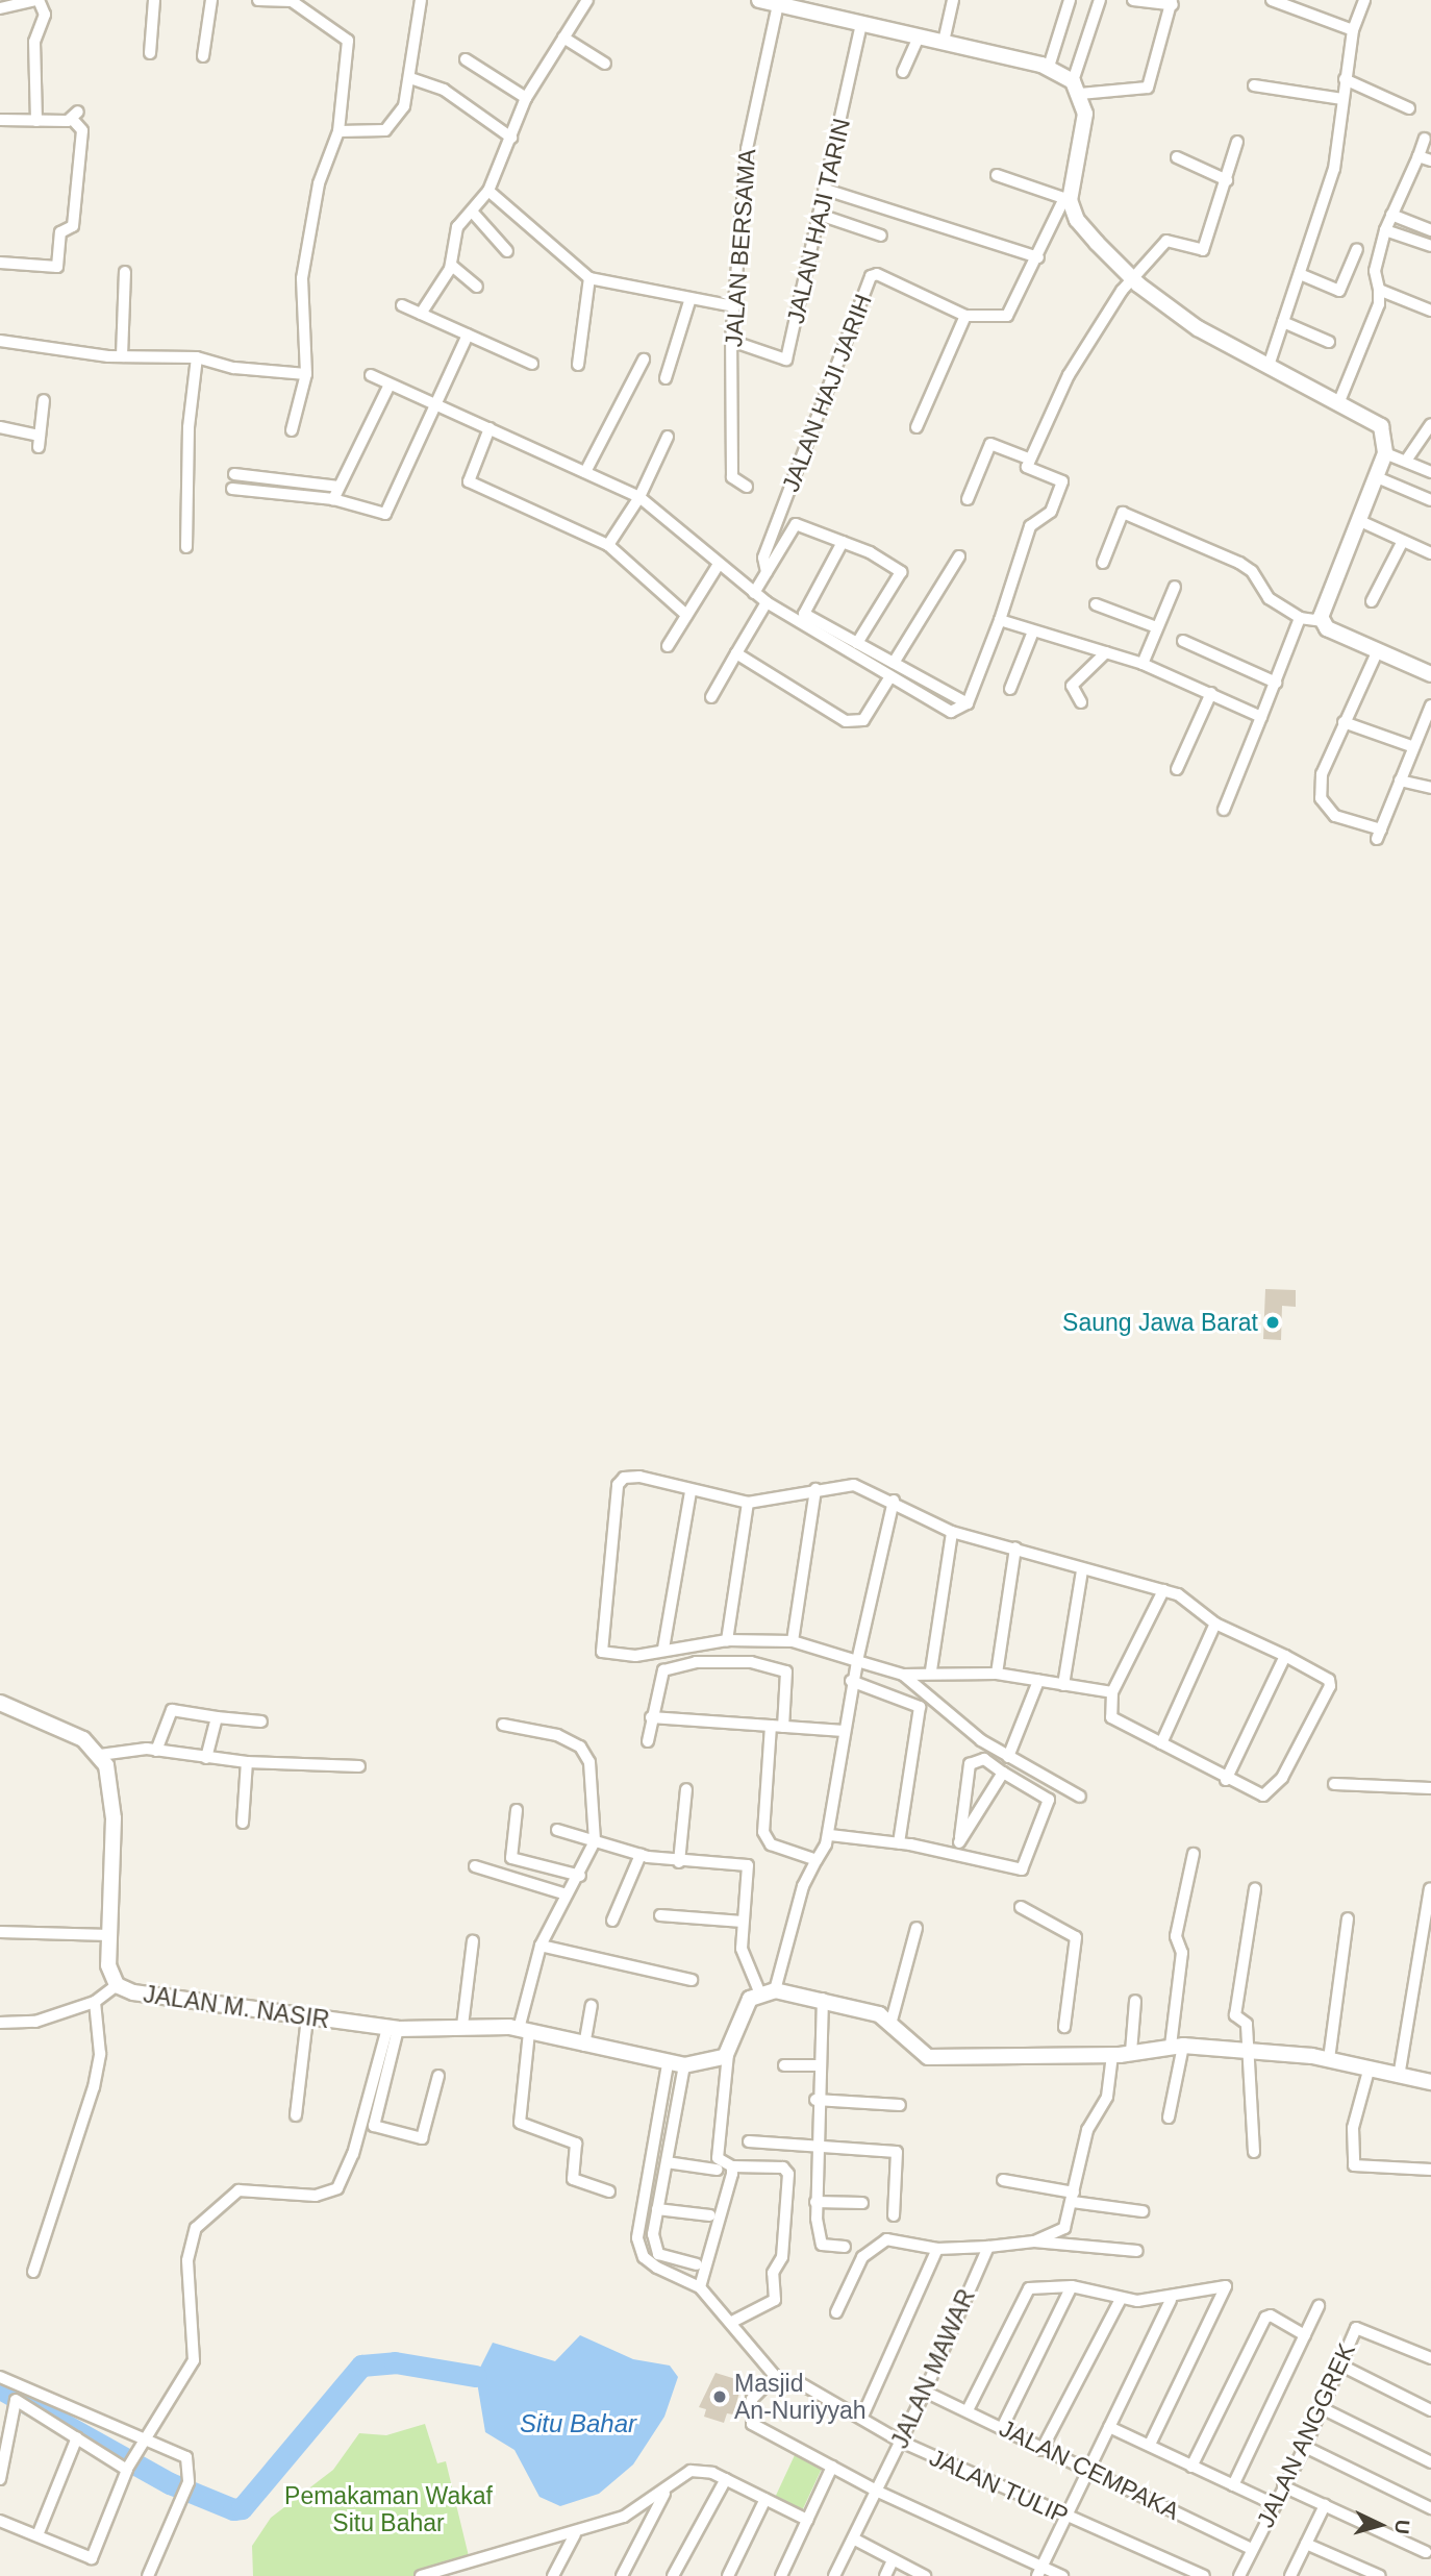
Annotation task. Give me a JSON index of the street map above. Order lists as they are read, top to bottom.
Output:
{
  "streets": {
    "street": [
      "JALAN HAJI TARIN",
      "JALAN BERSAMA",
      "JALAN HAJI JARIH",
      "JALAN M. NASIR",
      "JALAN MAWAR",
      "JALAN ANGGREK",
      "JALAN CEMPAKA",
      "JALAN TULIP"
    ]
  },
  "crossings": [
    ["JALAN HAJI TARIN", "JALAN BERSAMA"],
    ["JALAN MAWAR", "JALAN CEMPAKA"],
    ["JALAN MAWAR", "JALAN TULIP"],
    ["JALAN ANGGREK", "JALAN CEMPAKA"]
  ],
  "water": ["Situ Bahar"],
  "parks": ["Pemakaman Wakaf Situ Bahar"],
  "places": ["Saung Jawa Barat", "Masjid An-Nuriyyah"],
  "north": "right"
}
